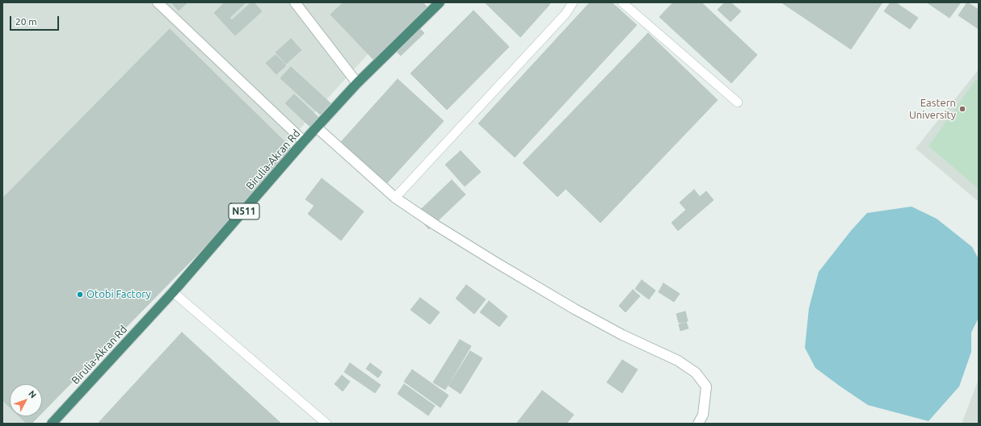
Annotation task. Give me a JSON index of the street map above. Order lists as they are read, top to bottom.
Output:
{
  "streets": {
    "highway": ["Birulia-Akran Rd", "N511"]
  },
  "places": ["Eastern University", "Otobi Factory"],
  "scale_bar": "20 m",
  "north": "top right"
}
